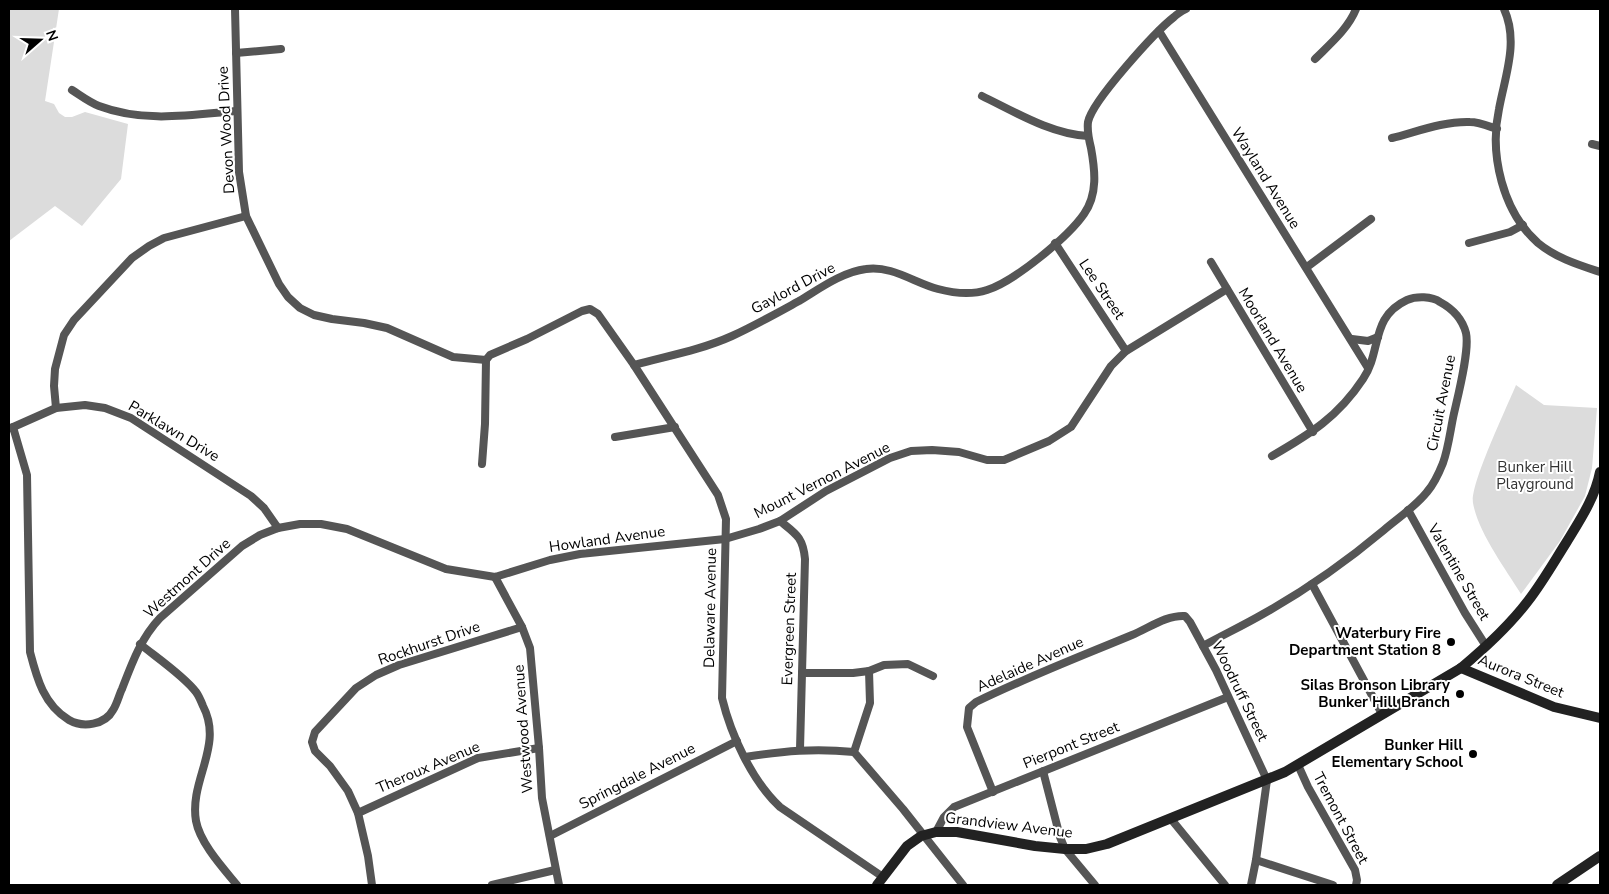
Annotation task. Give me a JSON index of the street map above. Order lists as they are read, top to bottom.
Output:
{
  "streets": {
    "main road": ["Aurora Street", "Grandview Avenue"],
    "street": [
      "Devon Wood Drive",
      "Wayland Avenue",
      "Gaylord Drive",
      "Lee Street",
      "Moorland Avenue",
      "Circuit Avenue",
      "Parklawn Drive",
      "Mount Vernon Avenue",
      "Howland Avenue",
      "Valentine Street",
      "Westmont Drive",
      "Delaware Avenue",
      "Evergreen Street",
      "Rockhurst Drive",
      "Adelaide Avenue",
      "Woodruff Street",
      "Westwood Avenue",
      "Pierpont Street",
      "Theroux Avenue",
      "Springdale Avenue",
      "Tremont Street"
    ]
  },
  "crossings": [
    ["Devon Wood Drive", "Delaware Avenue"],
    ["Wayland Avenue", "Gaylord Drive"],
    ["Wayland Avenue", "Circuit Avenue"],
    ["Gaylord Drive", "Lee Street"],
    ["Gaylord Drive", "Delaware Avenue"],
    ["Lee Street", "Mount Vernon Avenue"],
    ["Moorland Avenue", "Circuit Avenue"],
    ["Moorland Avenue", "Mount Vernon Avenue"],
    ["Circuit Avenue", "Valentine Street"],
    ["Circuit Avenue", "Woodruff Street"],
    ["Parklawn Drive", "Westmont Drive"],
    ["Mount Vernon Avenue", "Howland Avenue"],
    ["Mount Vernon Avenue", "Delaware Avenue"],
    ["Mount Vernon Avenue", "Evergreen Street"],
    ["Howland Avenue", "Westmont Drive"],
    ["Howland Avenue", "Delaware Avenue"],
    ["Howland Avenue", "Westwood Avenue"],
    ["Valentine Street", "Grandview Avenue"],
    ["Westmont Drive", "Westwood Avenue"],
    ["Delaware Avenue", "Springdale Avenue"],
    ["Delaware Avenue", "Grandview Avenue"],
    ["Rockhurst Drive", "Westwood Avenue"],
    ["Rockhurst Drive", "Theroux Avenue"],
    ["Adelaide Avenue", "Woodruff Street"],
    ["Adelaide Avenue", "Pierpont Street"],
    ["Aurora Street", "Grandview Avenue"],
    ["Woodruff Street", "Pierpont Street"],
    ["Woodruff Street", "Grandview Avenue"],
    ["Westwood Avenue", "Theroux Avenue"],
    ["Westwood Avenue", "Springdale Avenue"],
    ["Pierpont Street", "Grandview Avenue"],
    ["Tremont Street", "Grandview Avenue"]
  ],
  "parks": ["Bunker Hill Playground"],
  "places": ["Waterbury Fire Department Station 8", "Silas Bronson Library Bunker Hill Branch", "Bunker Hill Elementary School"],
  "north": "right"
}
